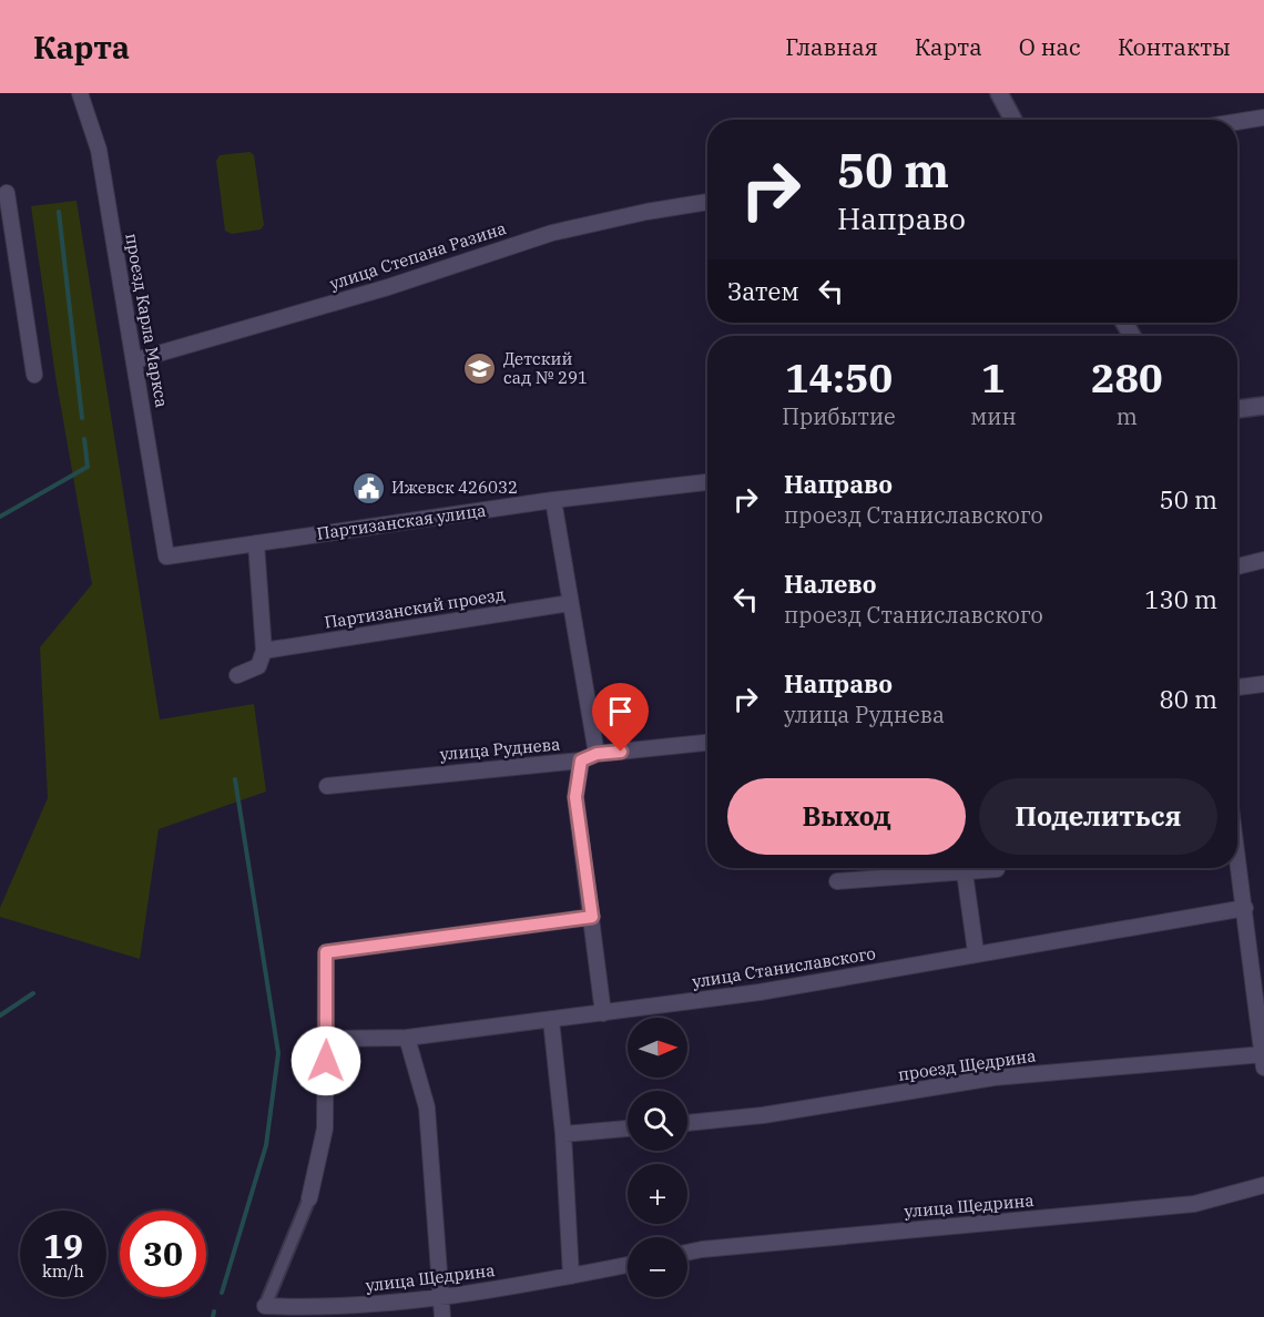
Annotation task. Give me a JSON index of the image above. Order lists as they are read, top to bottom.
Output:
{
  "streets": {
    "street": [
      "улица Степана Разина",
      "проезд Карла Маркса",
      "Партизанская улица",
      "Партизанский проезд",
      "улица Руднева",
      "улица Станиславского",
      "проезд Щедрина",
      "улица Щедрина"
    ]
  },
  "crossings": [
    ["улица Степана Разина", "проезд Карла Маркса"],
    ["проезд Карла Маркса", "Партизанская улица"]
  ],
  "places": {
    "school or university": ["Детский сад № 291"],
    "public building": ["Ижевск 426032"]
  },
  "north": "right",
  "page": {
    "header": "Карта",
    "nav": [
      "Главная",
      "Карта",
      "О нас",
      "Контакты"
    ],
    "turn": ["50 m", "Направо"],
    "then": "Затем",
    "eta": [
      "14:50",
      "Прибытие",
      "1",
      "мин",
      "280",
      "m"
    ],
    "list": [
      {
        "name": "Направо",
        "note": "проезд Станиславского",
        "value": "50 m"
      },
      {
        "name": "Налево",
        "note": "проезд Станиславского",
        "value": "130 m"
      },
      {
        "name": "Направо",
        "note": "улица Руднева",
        "value": "80 m"
      }
    ],
    "buttons": ["Выход", "Поделиться"],
    "map_buttons": ["+", "−"],
    "speed": "19 km/h",
    "limit": "30"
  }
}
